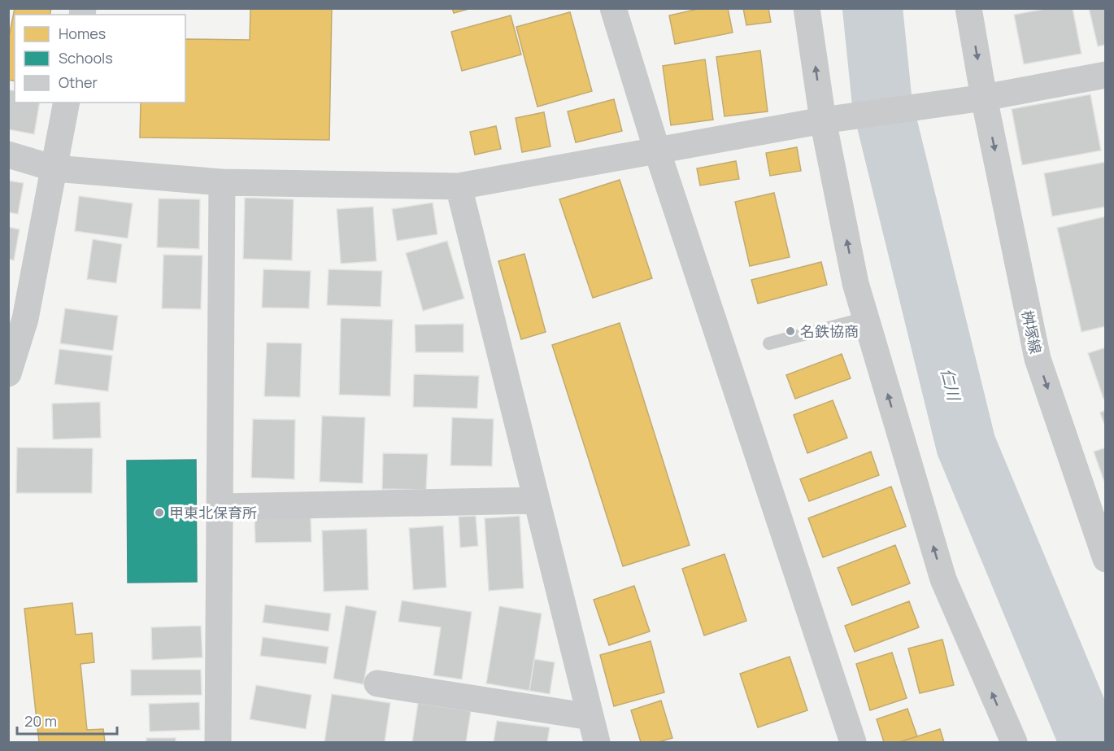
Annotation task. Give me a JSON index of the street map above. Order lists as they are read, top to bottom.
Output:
{
  "streets": {
    "street": ["桝塚線"]
  },
  "water": ["仁川"],
  "places": ["名鉄協商", "甲東北保育所"],
  "legend": ["Homes", "Schools", "Other"],
  "scale_bar": "20 m"
}
